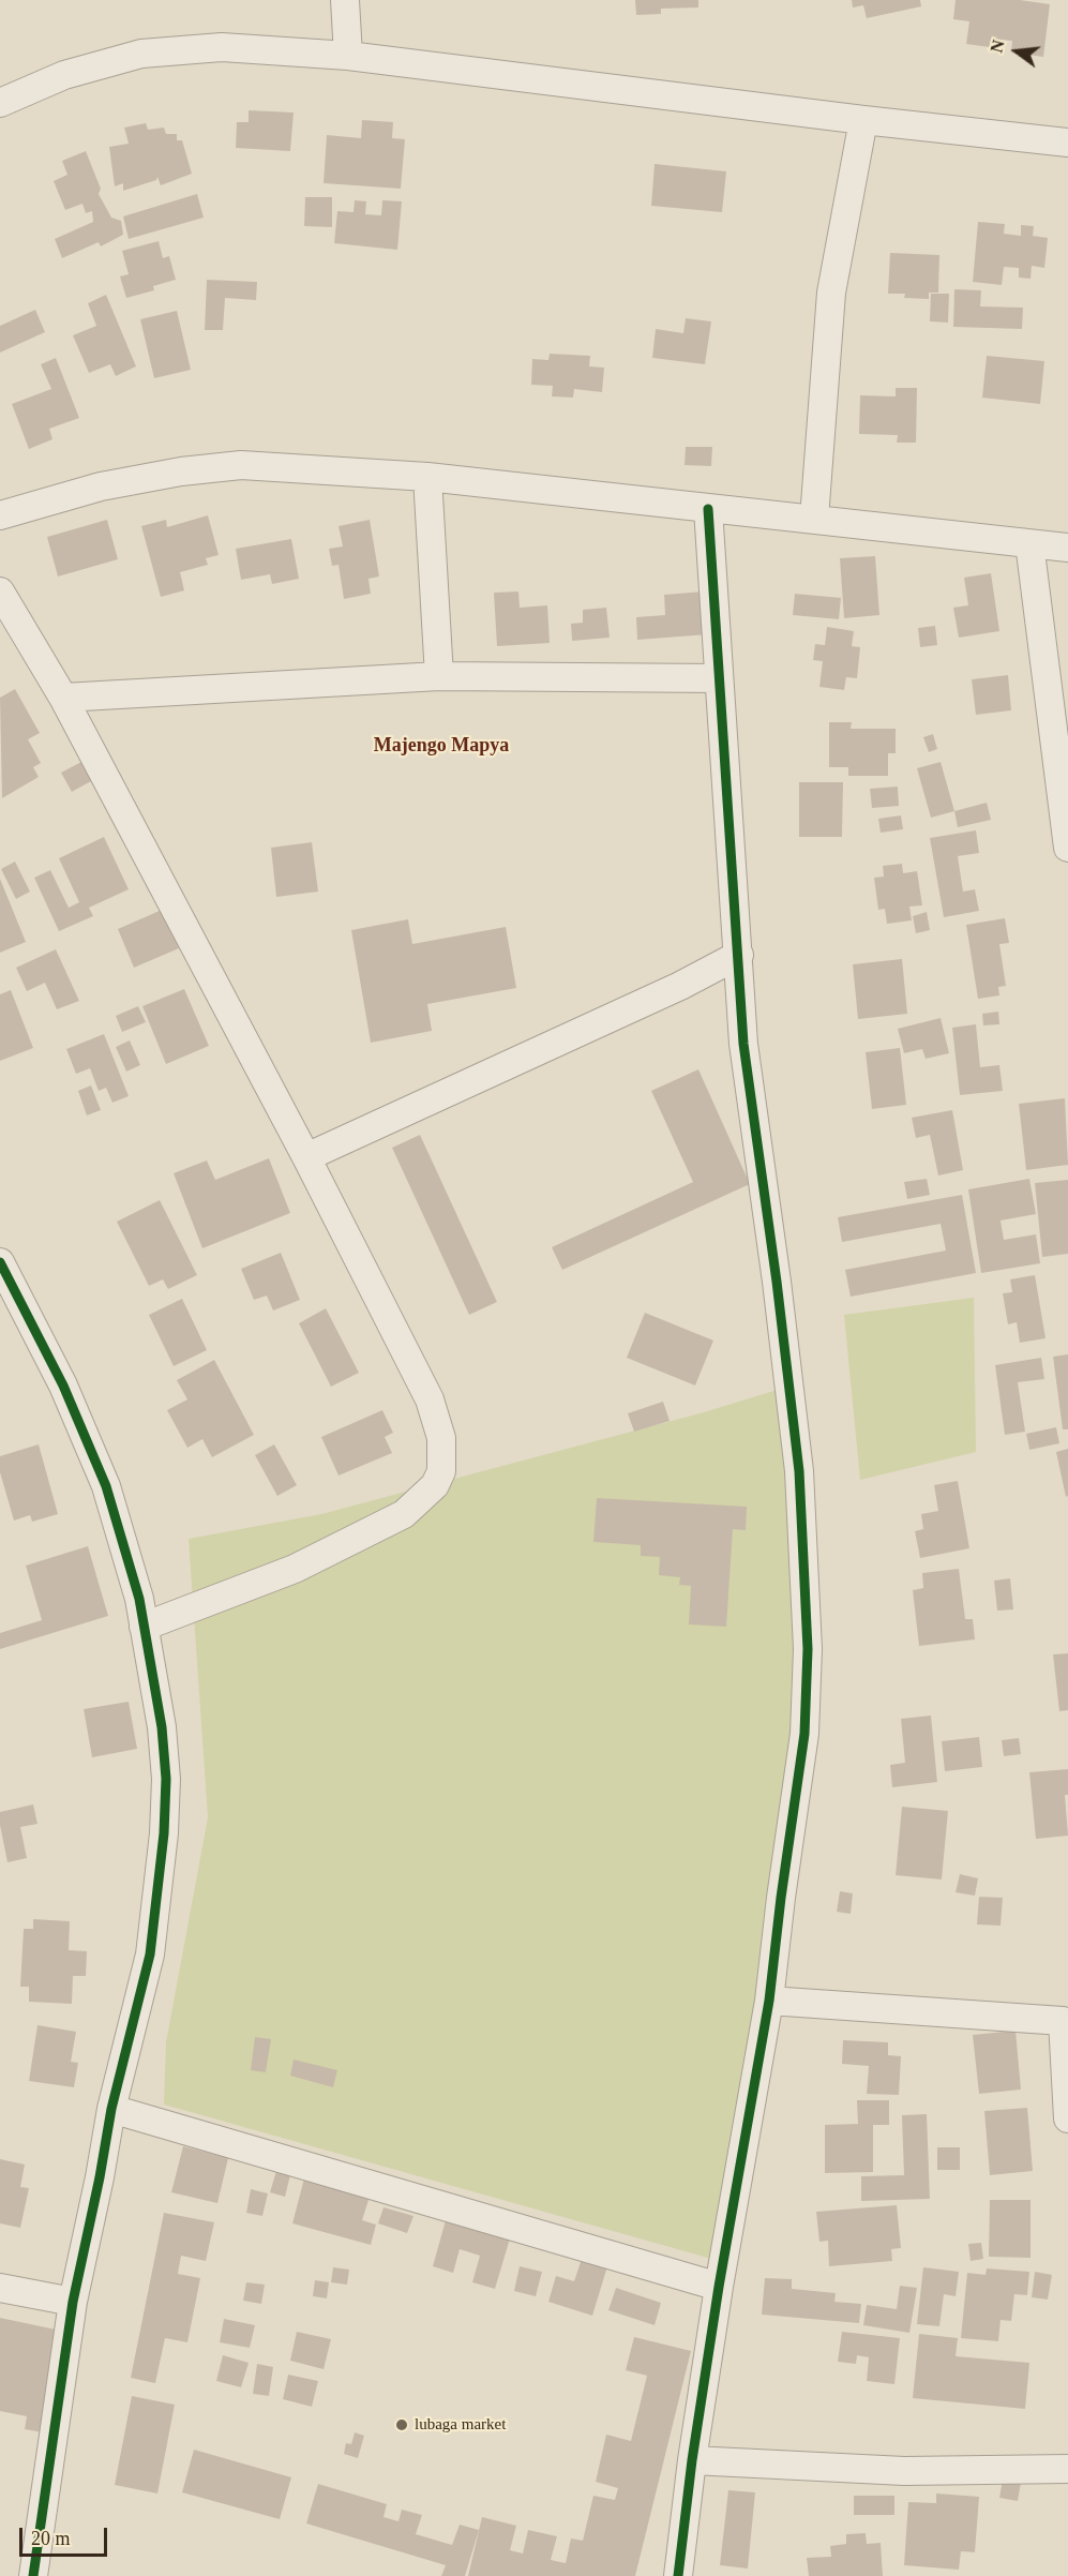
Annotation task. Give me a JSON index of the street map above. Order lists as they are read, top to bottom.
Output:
{
  "districts": ["Majengo Mapya"],
  "places": ["lubaga market"],
  "scale_bar": "20 m",
  "north": "left"
}
